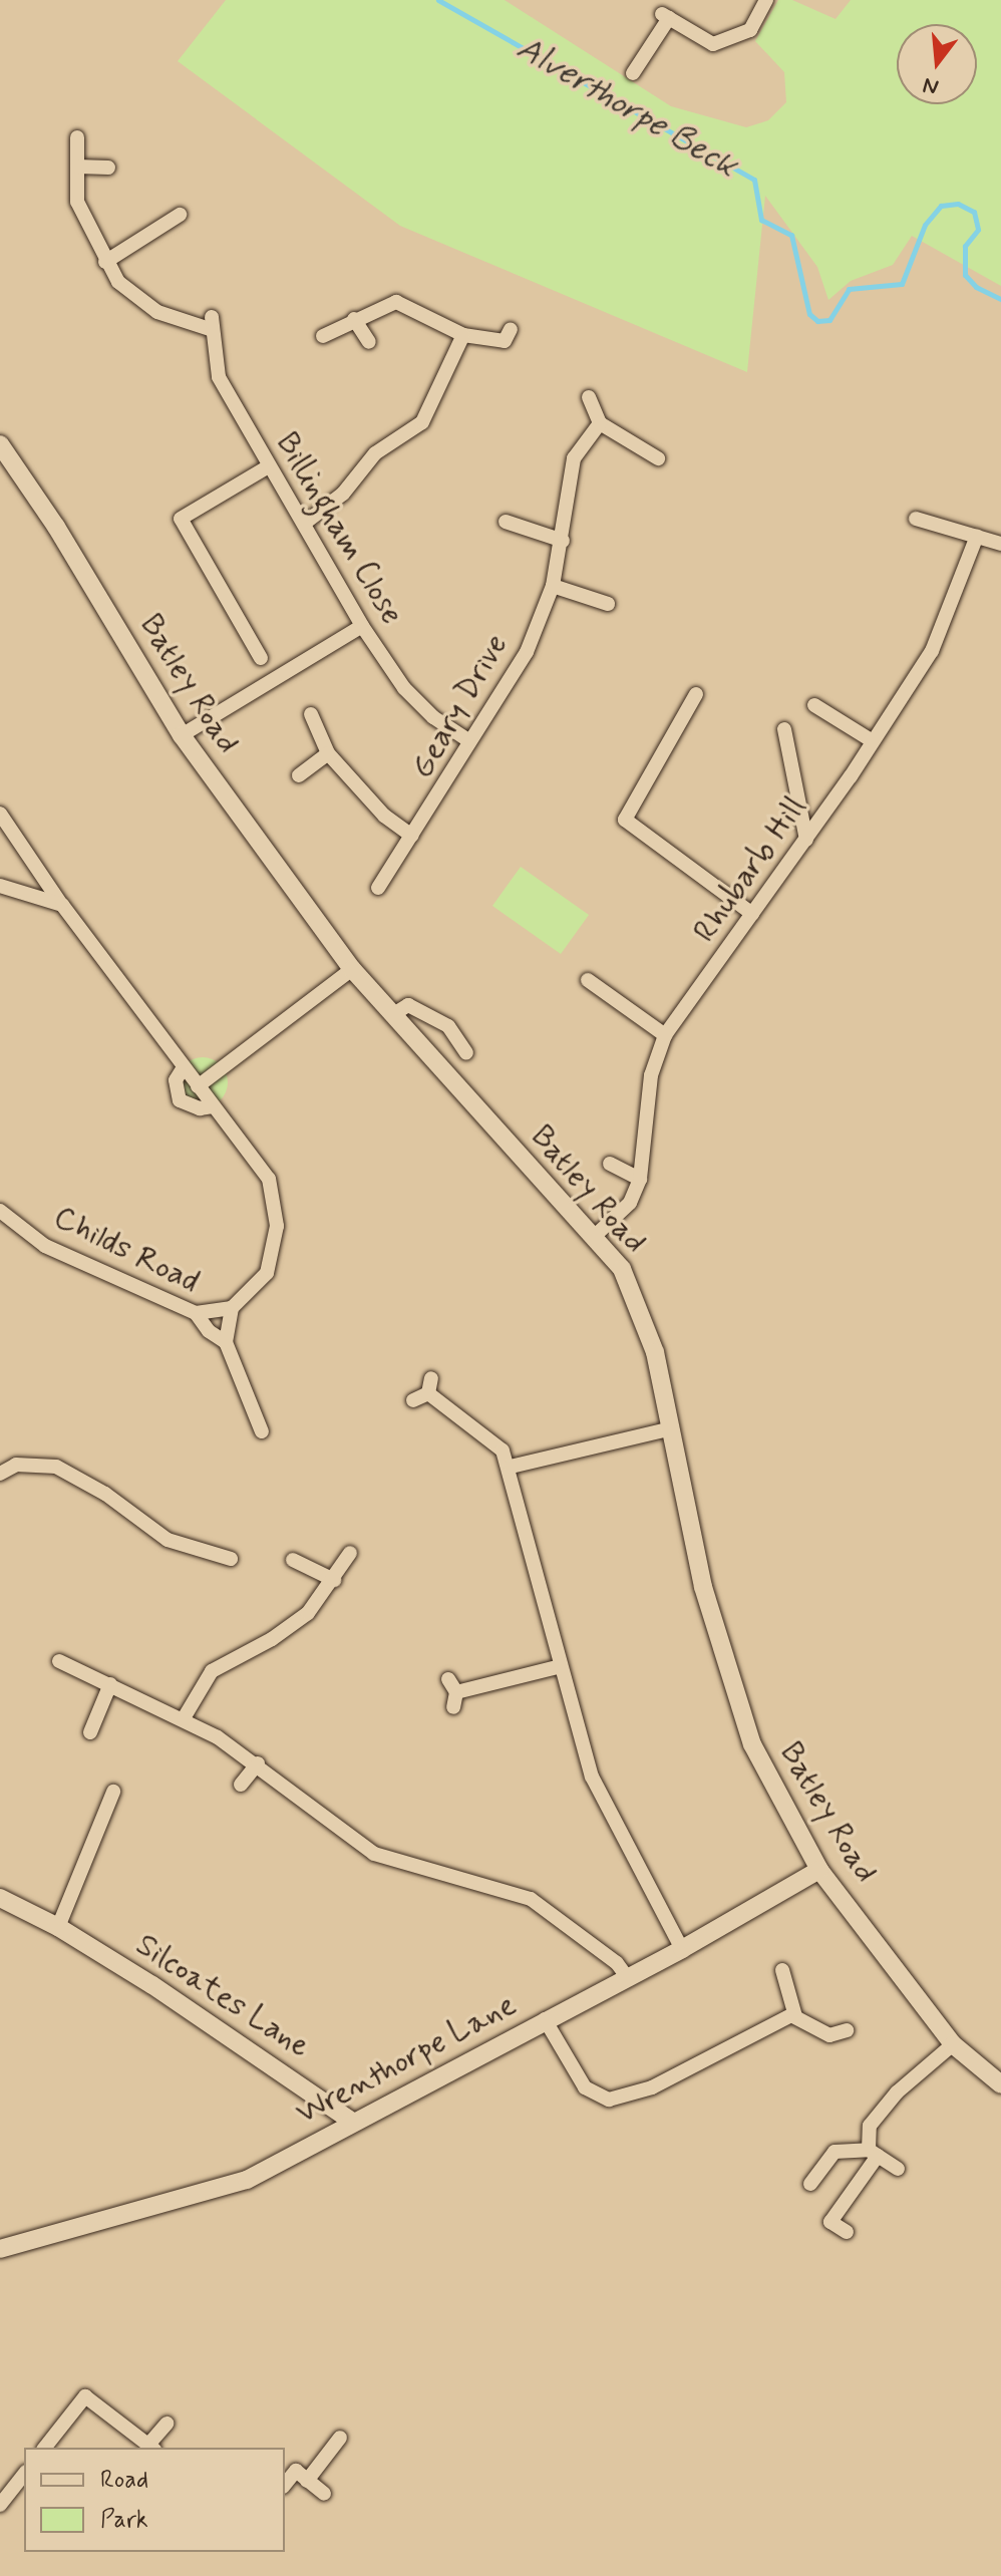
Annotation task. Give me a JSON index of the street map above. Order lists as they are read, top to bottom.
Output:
{
  "streets": {
    "street": [
      "Billingham Close",
      "Batley Road",
      "Geary Drive",
      "Rhubarb Hill",
      "Childs Road",
      "Silcoates Lane",
      "Wrenthorpe Lane"
    ]
  },
  "crossings": [
    ["Billingham Close", "Geary Drive"],
    ["Batley Road", "Rhubarb Hill"],
    ["Batley Road", "Wrenthorpe Lane"],
    ["Silcoates Lane", "Wrenthorpe Lane"]
  ],
  "water": ["Alverthorpe Beck"],
  "legend": ["Road", "Park"],
  "north": "bottom"
}
